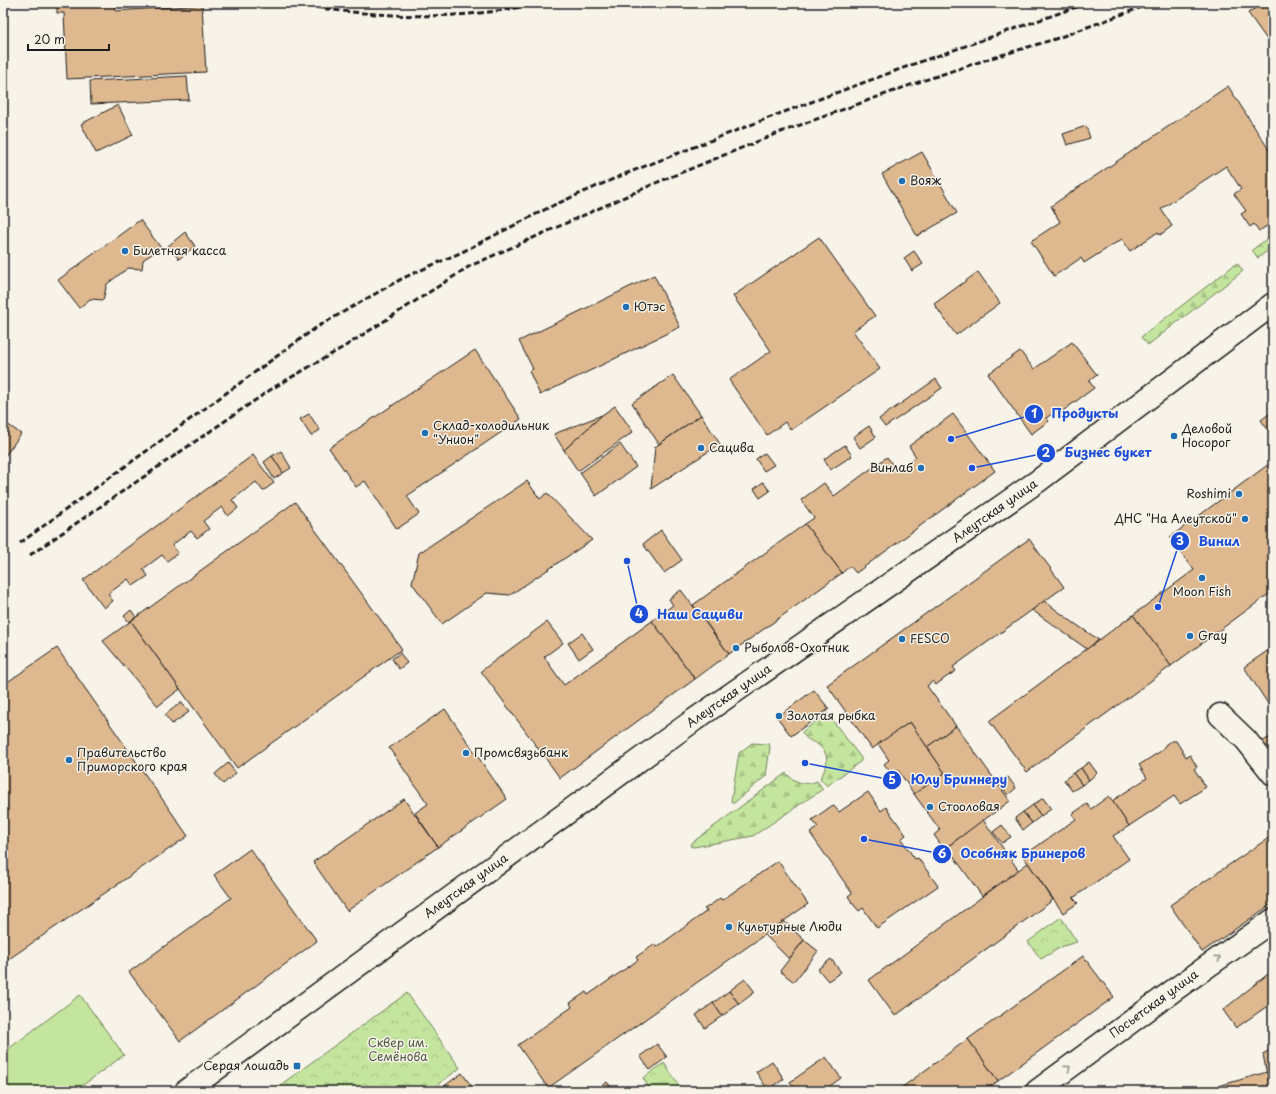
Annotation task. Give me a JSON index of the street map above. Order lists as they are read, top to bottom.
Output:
{
  "streets": {
    "main road": ["Алеутская улица", "Посьетская улица"]
  },
  "one_way": ["Посьетская улица"],
  "parks": ["Сквер им. Семёнова"],
  "places": {
    "other": [
      "Вояж",
      "Билетная касса",
      "Ютэс",
      "Склад-холодильник \"Унион\"",
      "Деловой Носорог",
      "Продукты",
      "Сацива",
      "Винлаб",
      "Бизнес букет",
      "Roshimi",
      "ДНС \"На Алеутской\"",
      "Наш Сациви",
      "Moon Fish",
      "Винил",
      "Gray",
      "FESCO",
      "Рыболов-Охотник",
      "Золотая рыбка",
      "Промсвязьбанк",
      "Правительство Приморского края",
      "Юлу Бриннеру",
      "Стооловая",
      "Особняк Бринеров",
      "Культурные Люди"
    ],
    "transit": ["Серая лошадь"]
  },
  "scale_bar": "20 m"
}
